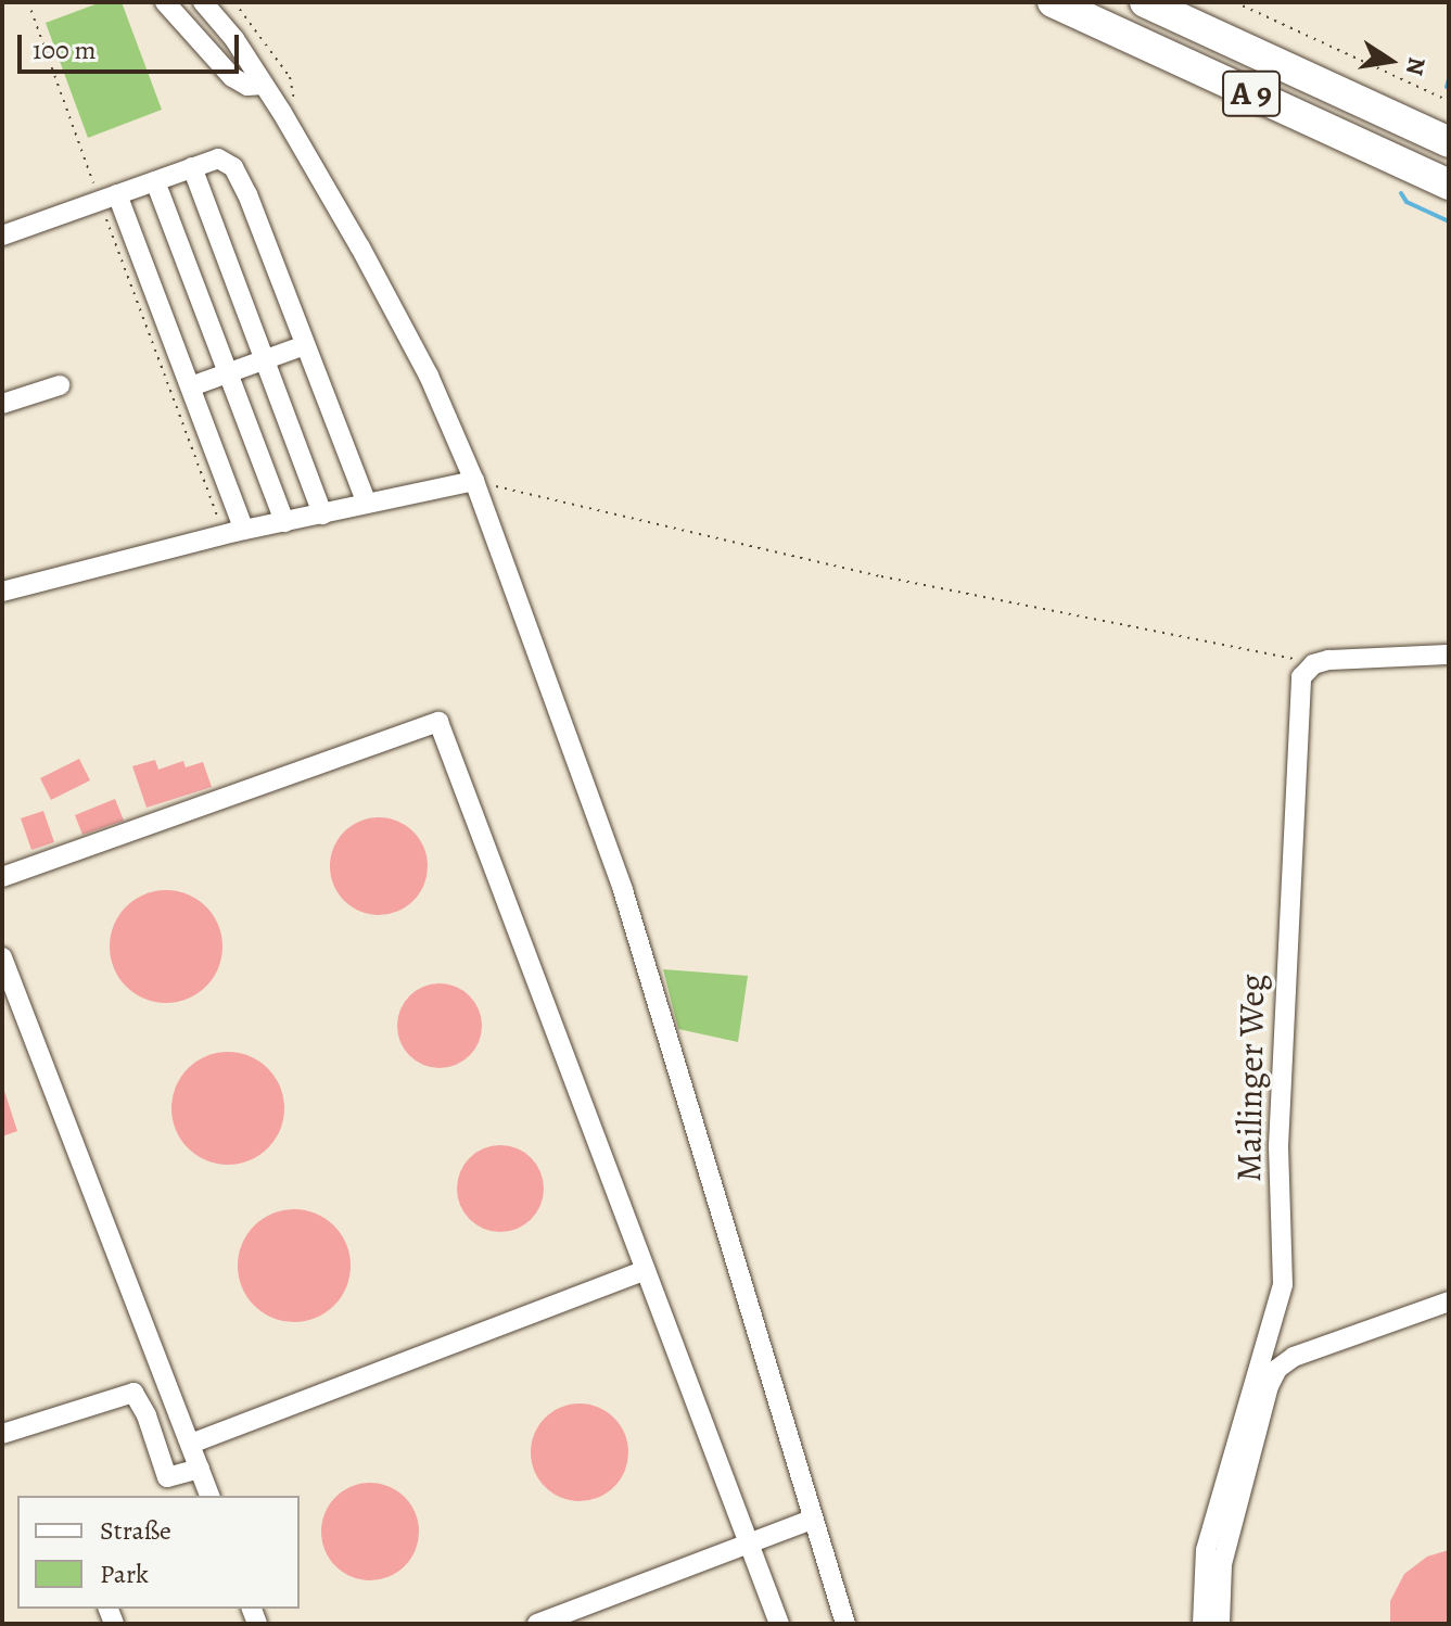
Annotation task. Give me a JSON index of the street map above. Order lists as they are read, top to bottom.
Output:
{
  "streets": {
    "highway": ["A 9"],
    "street": ["Mailinger Weg"]
  },
  "legend": ["Straße", "Park"],
  "scale_bar": "100 m",
  "north": "right"
}
